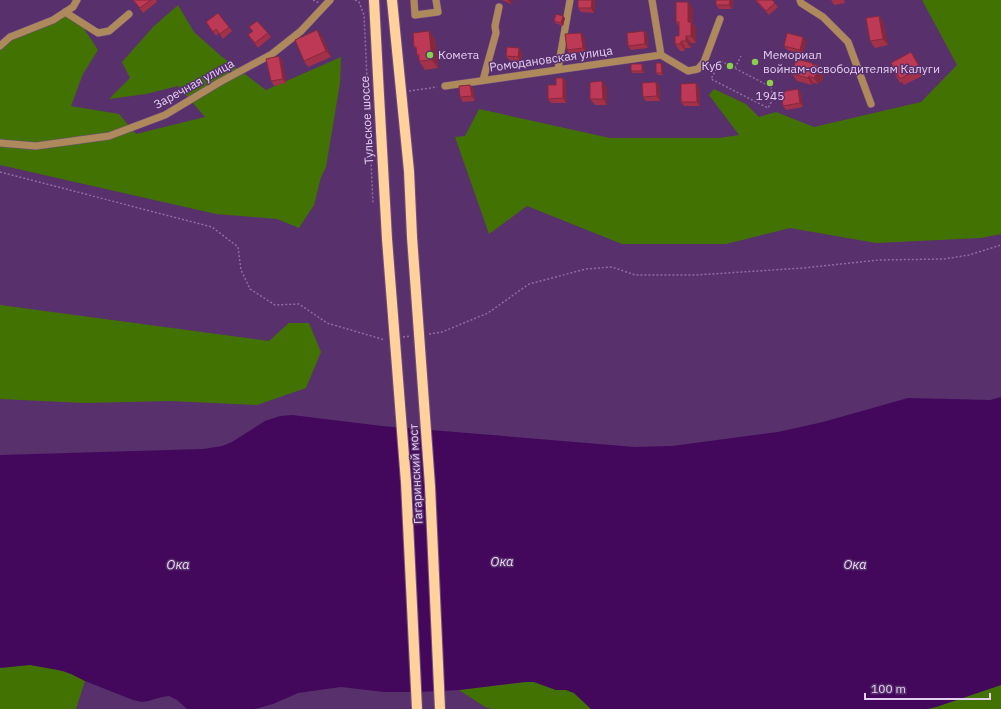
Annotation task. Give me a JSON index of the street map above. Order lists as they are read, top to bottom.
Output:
{
  "streets": {
    "main road": ["Тульское шоссе", "Гагаринский мост"],
    "street": ["Ромодановская улица", "Заречная улица"]
  },
  "crossings": [
    ["Тульское шоссе", "Гагаринский мост"]
  ],
  "water": ["Ока"],
  "places": [
    "Комета",
    "Мемориал войнам-освободителям Калуги",
    "Куб",
    "1945"
  ],
  "scale_bar": "100 m"
}
